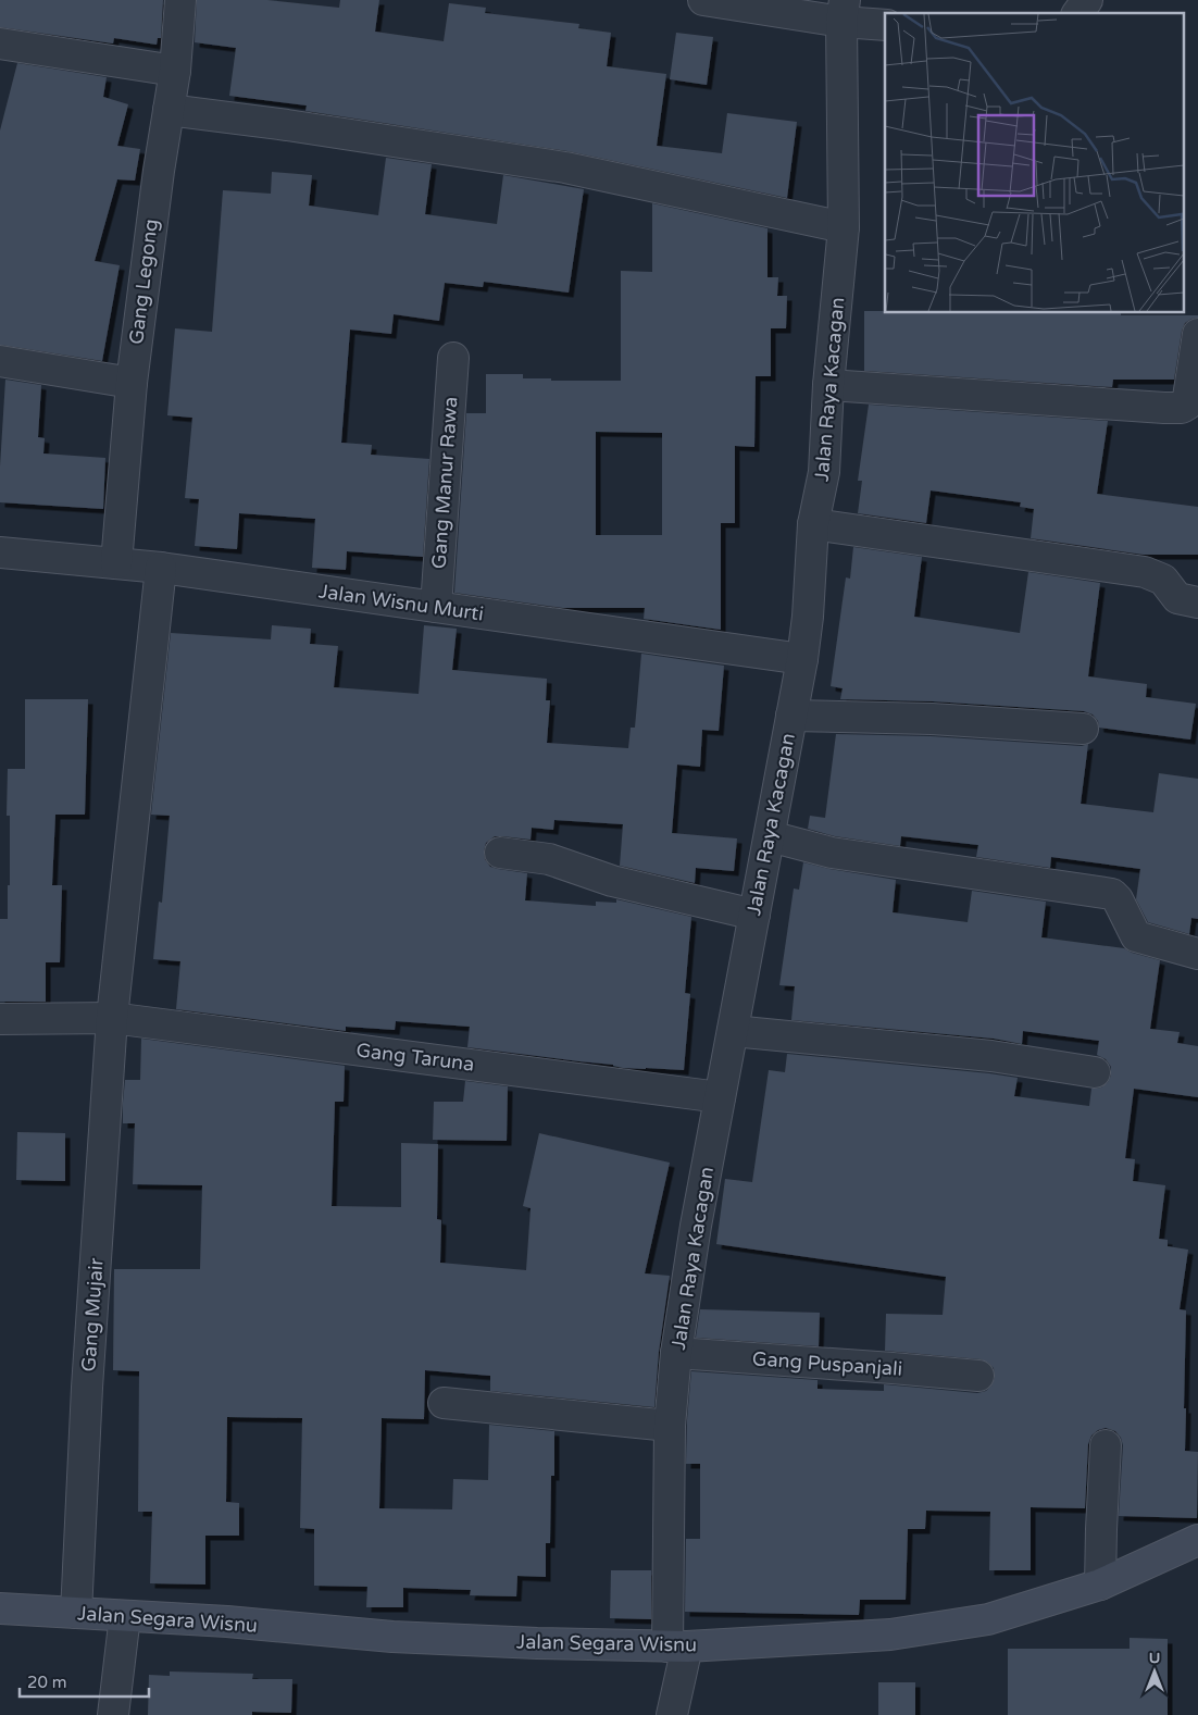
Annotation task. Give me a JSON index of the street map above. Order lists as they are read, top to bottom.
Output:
{
  "streets": {
    "street": [
      "Gang Legong",
      "Jalan Raya Kacagan",
      "Gang Manur Rawa",
      "Jalan Wisnu Murti",
      "Gang Taruna",
      "Gang Mujair",
      "Gang Puspanjali",
      "Jalan Segara Wisnu"
    ]
  },
  "crossings": [
    ["Gang Legong", "Jalan Wisnu Murti"],
    ["Jalan Raya Kacagan", "Jalan Wisnu Murti"],
    ["Jalan Raya Kacagan", "Gang Taruna"],
    ["Jalan Raya Kacagan", "Gang Puspanjali"],
    ["Jalan Raya Kacagan", "Jalan Segara Wisnu"],
    ["Gang Manur Rawa", "Jalan Wisnu Murti"],
    ["Jalan Wisnu Murti", "Gang Mujair"],
    ["Gang Taruna", "Gang Mujair"],
    ["Gang Mujair", "Jalan Segara Wisnu"]
  ],
  "scale_bar": "20 m",
  "north": "top"
}
